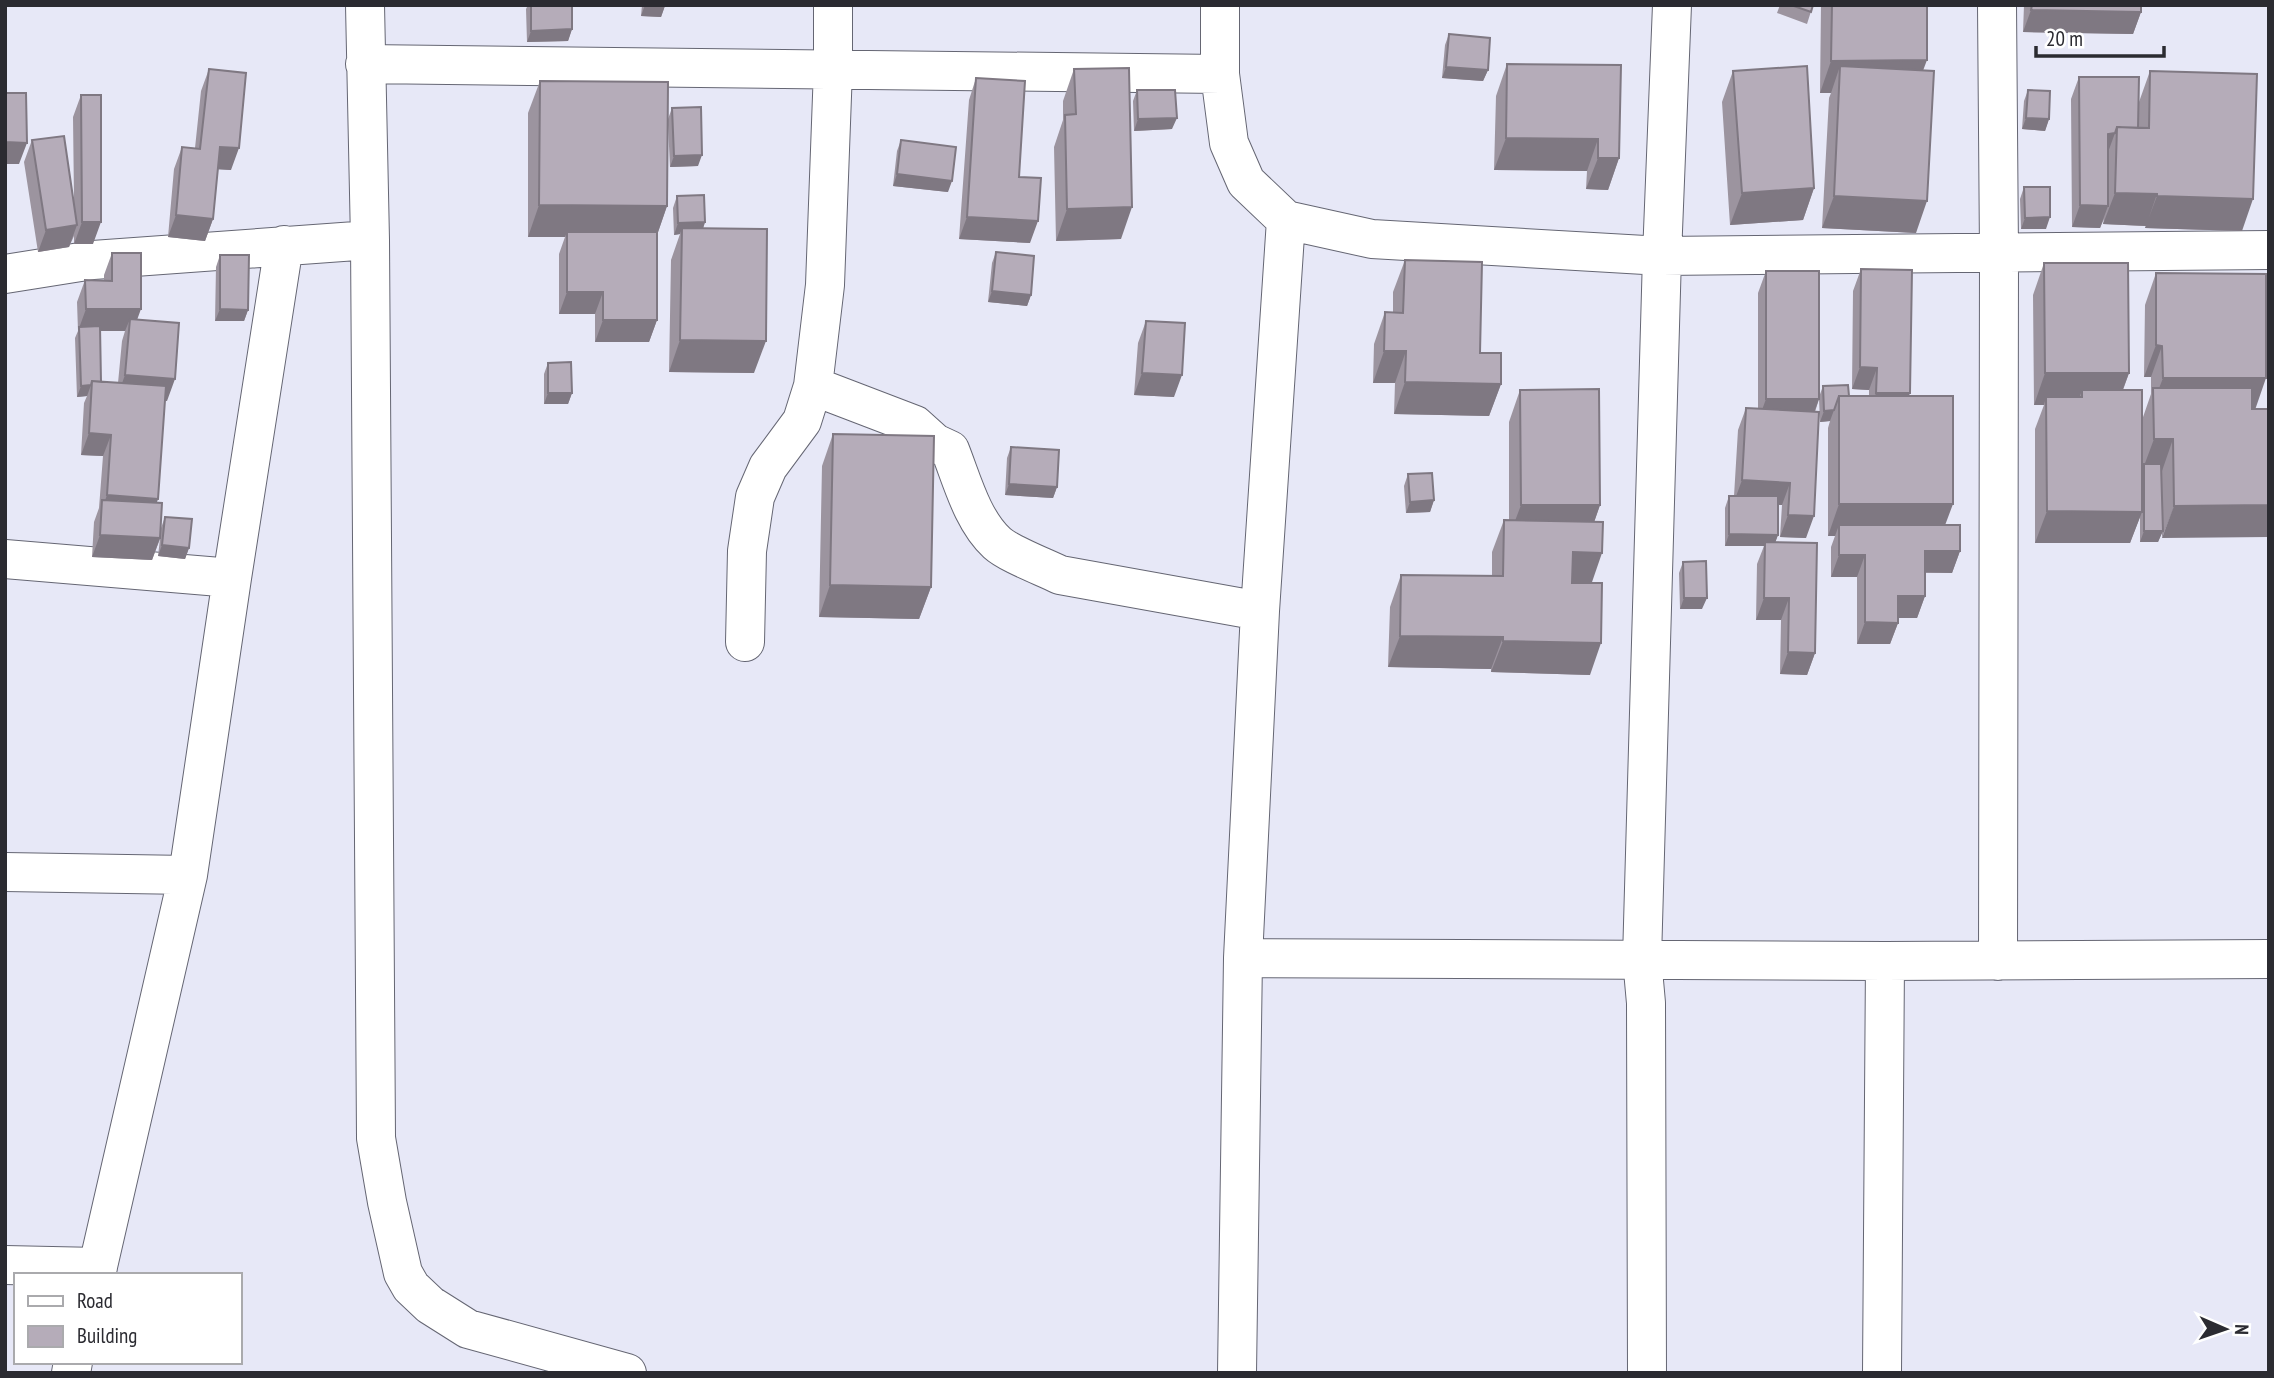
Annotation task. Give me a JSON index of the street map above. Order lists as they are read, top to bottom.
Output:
{
  "legend": ["Road", "Building"],
  "scale_bar": "20 m",
  "north": "right"
}
